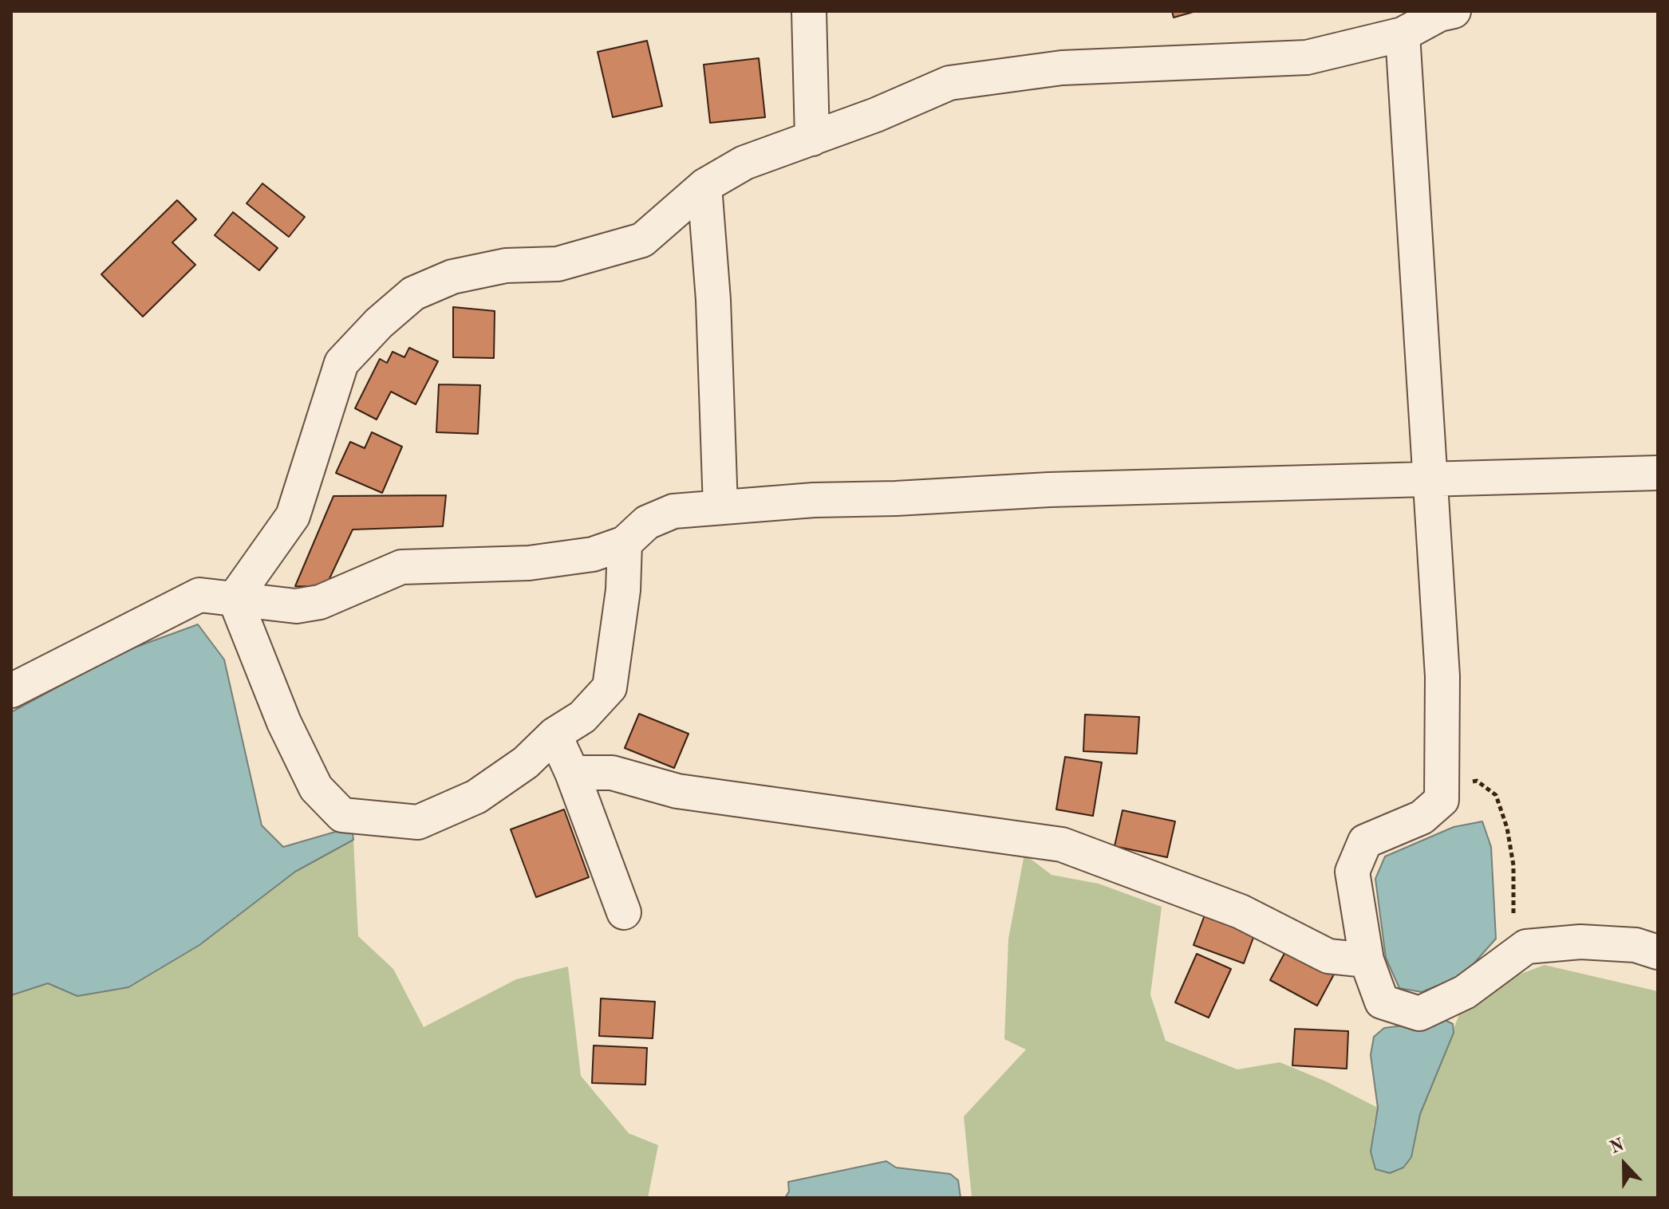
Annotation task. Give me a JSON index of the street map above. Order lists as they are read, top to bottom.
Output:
{
  "north": "top"
}
